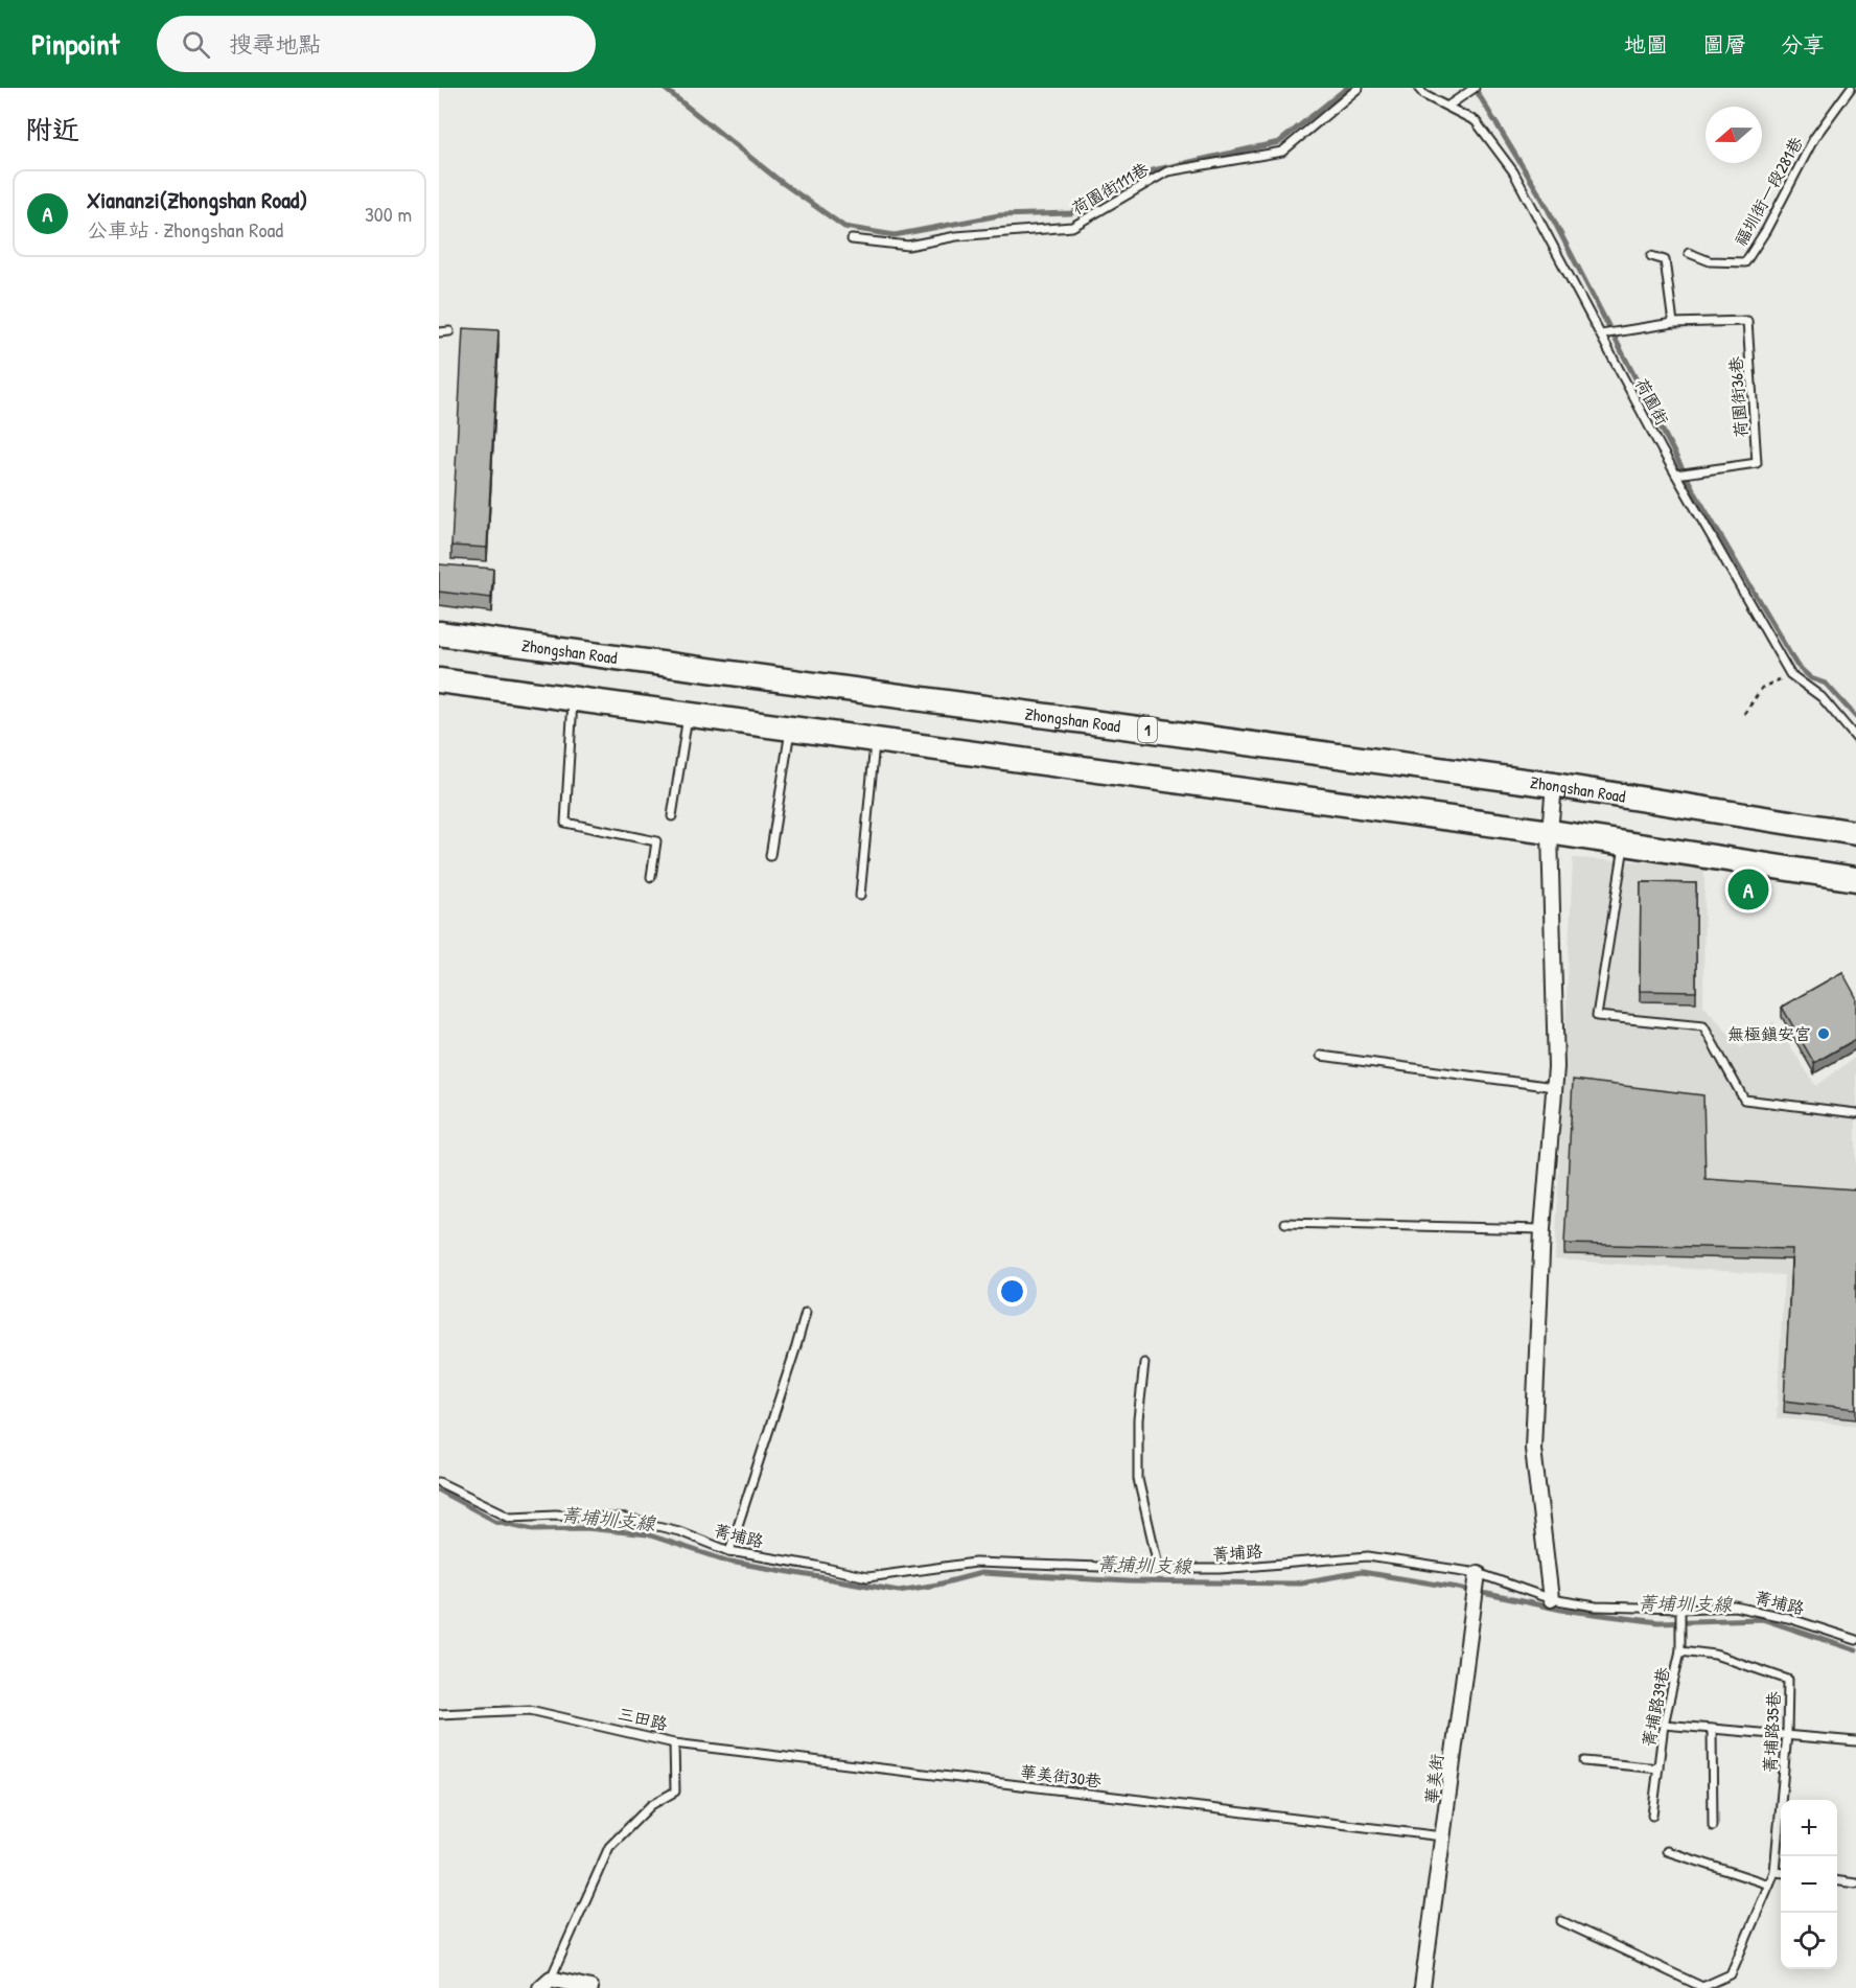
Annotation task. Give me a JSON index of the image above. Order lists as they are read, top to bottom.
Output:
{
  "streets": {
    "main road": ["Zhongshan Road", "1"],
    "street": ["三田路", "華美街"],
    "lane": [
      "荷園街111巷",
      "福圳街一段281巷",
      "荷園街36巷",
      "荷園街",
      "菁埔路",
      "菁埔路39巷",
      "菁埔路35巷",
      "華美街30巷"
    ]
  },
  "crossings": [
    ["荷園街36巷", "荷園街"],
    ["菁埔路", "華美街"],
    ["菁埔路39巷", "菁埔路35巷"],
    ["三田路", "華美街30巷"],
    ["華美街30巷", "華美街"]
  ],
  "water": ["菁埔圳支線"],
  "places": ["無極鎮安宮"],
  "north": "left",
  "page": {
    "header": "Pinpoint",
    "search": "搜尋地點",
    "nav": ["地圖", "圖層", "分享"],
    "heading": "附近",
    "list": [
      {
        "mark": "A",
        "name": "Xiananzi(Zhongshan Road)",
        "note": "公車站 · Zhongshan Road",
        "value": "300 m"
      }
    ],
    "pins": "A",
    "map_buttons": ["+", "−"]
  }
}
